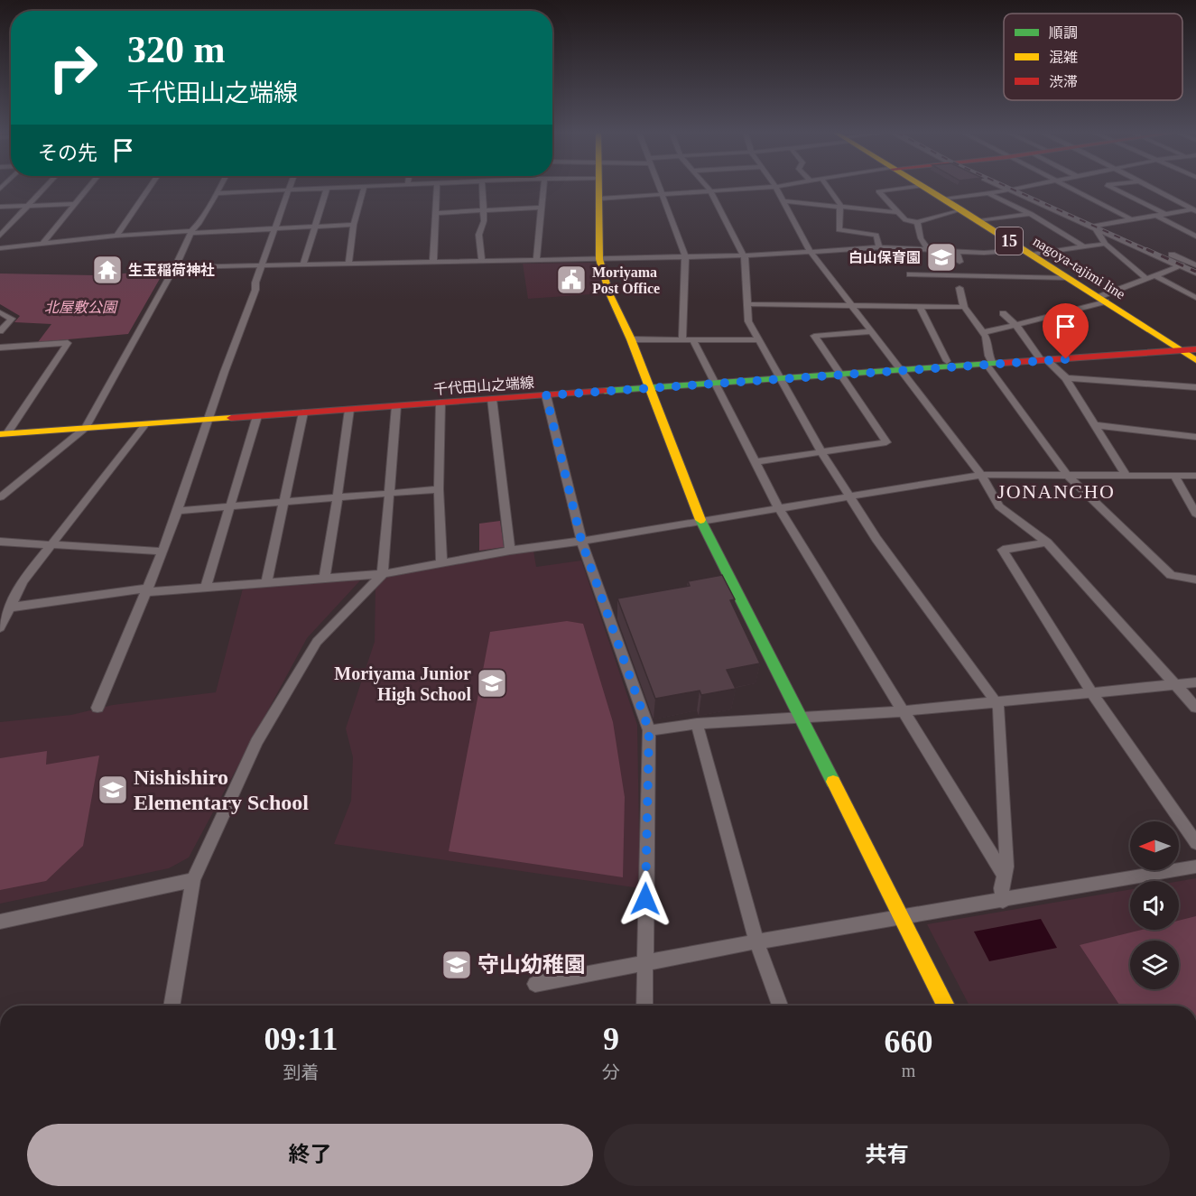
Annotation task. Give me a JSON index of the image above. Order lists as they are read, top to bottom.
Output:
{
  "streets": {
    "street": ["15", "nagoya-tajimi line", "千代田山之端線"]
  },
  "crossings": [
    ["nagoya-tajimi line", "千代田山之端線"]
  ],
  "districts": ["JONANCHO"],
  "parks": ["北屋敷公園"],
  "places": {
    "school or university": [
      "白山保育園",
      "Moriyama Junior High School",
      "Nishishiro Elementary School",
      "守山幼稚園"
    ],
    "temple": ["生玉稲荷神社"],
    "public building": ["Moriyama Post Office"]
  },
  "legend": ["順調", "混雑", "渋滞"],
  "north": "left",
  "page": {
    "turn": ["320 m", "千代田山之端線"],
    "then": "その先",
    "eta": [
      "09:11",
      "到着",
      "9",
      "分",
      "660",
      "m"
    ],
    "buttons": ["終了", "共有"]
  }
}
